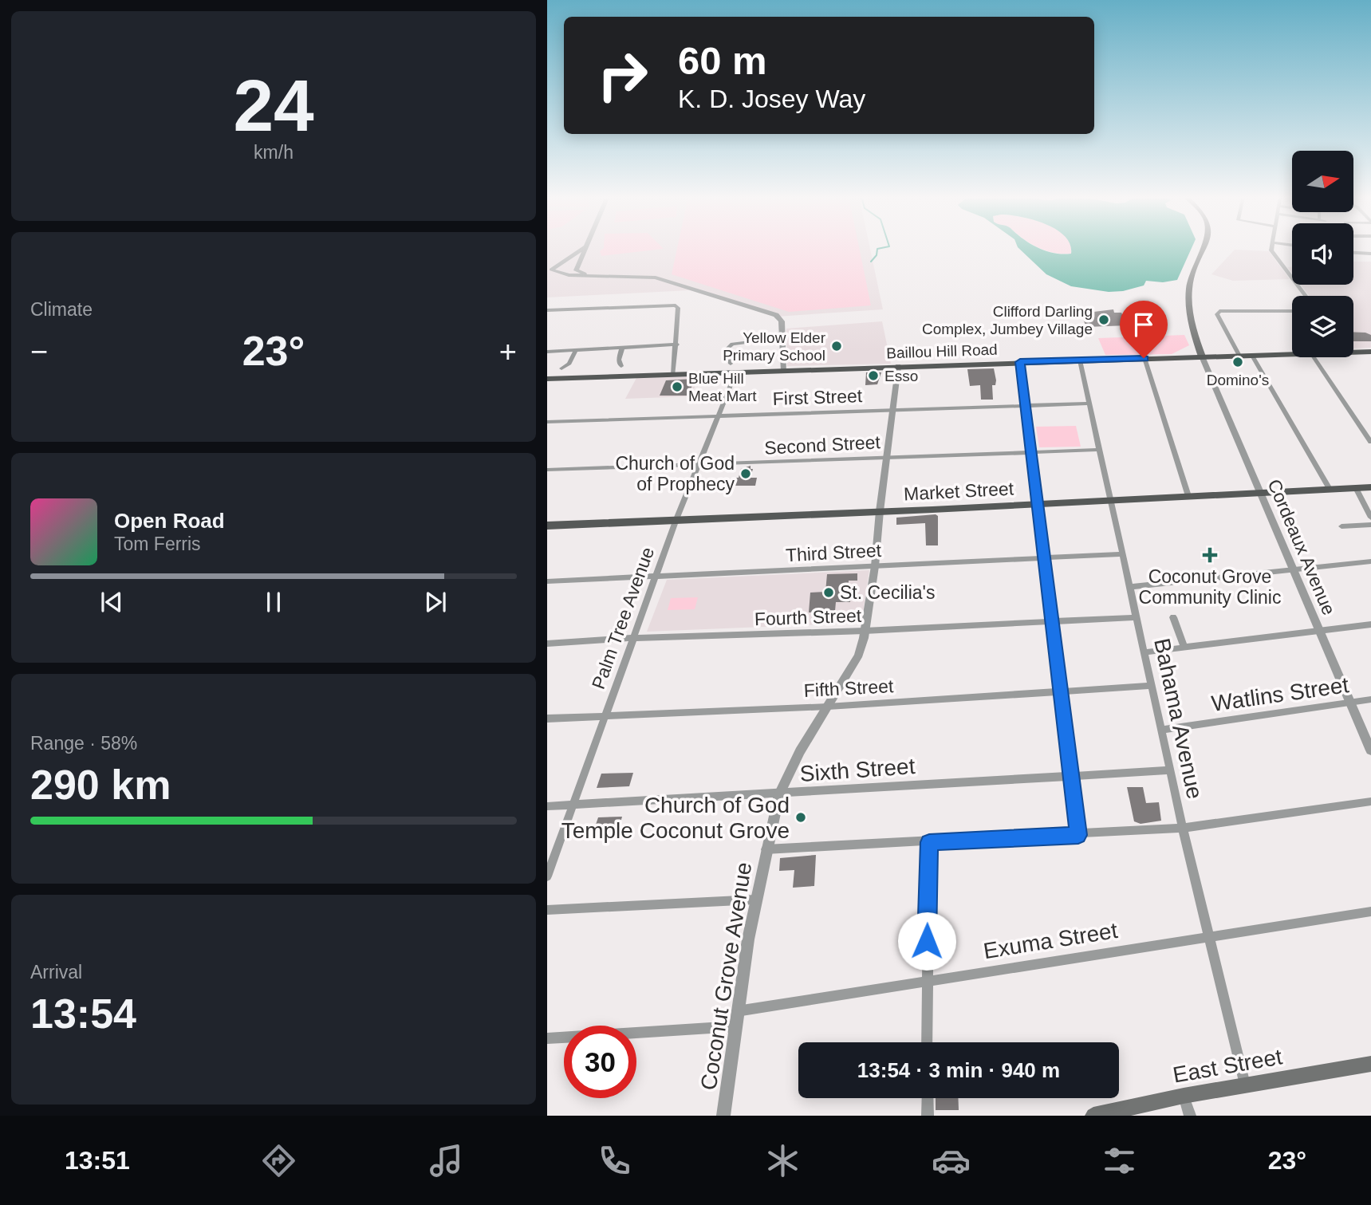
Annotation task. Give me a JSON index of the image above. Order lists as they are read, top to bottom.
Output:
{
  "streets": {
    "main road": ["Baillou Hill Road", "Market Street", "East Street"],
    "street": [
      "First Street",
      "Second Street",
      "Cordeaux Avenue",
      "Third Street",
      "Fourth Street",
      "Palm Tree Avenue",
      "Fifth Street",
      "Watlins Street",
      "Bahama Avenue",
      "Sixth Street",
      "Exuma Street",
      "Coconut Grove Avenue"
    ]
  },
  "crossings": [
    ["Baillou Hill Road", "Cordeaux Avenue"],
    ["Baillou Hill Road", "Palm Tree Avenue"],
    ["Baillou Hill Road", "Bahama Avenue"],
    ["Baillou Hill Road", "Coconut Grove Avenue"],
    ["First Street", "Palm Tree Avenue"],
    ["First Street", "Bahama Avenue"],
    ["First Street", "Coconut Grove Avenue"],
    ["Second Street", "Palm Tree Avenue"],
    ["Second Street", "Bahama Avenue"],
    ["Second Street", "Coconut Grove Avenue"],
    ["Market Street", "Cordeaux Avenue"],
    ["Market Street", "Palm Tree Avenue"],
    ["Market Street", "Bahama Avenue"],
    ["Market Street", "Coconut Grove Avenue"],
    ["Cordeaux Avenue", "Watlins Street"],
    ["Third Street", "Palm Tree Avenue"],
    ["Third Street", "Bahama Avenue"],
    ["Third Street", "Coconut Grove Avenue"],
    ["Fourth Street", "Palm Tree Avenue"],
    ["Fourth Street", "Bahama Avenue"],
    ["Fourth Street", "Coconut Grove Avenue"],
    ["Palm Tree Avenue", "Fifth Street"],
    ["Palm Tree Avenue", "Sixth Street"],
    ["Fifth Street", "Bahama Avenue"],
    ["Fifth Street", "Coconut Grove Avenue"],
    ["Watlins Street", "Bahama Avenue"],
    ["Bahama Avenue", "Sixth Street"],
    ["Bahama Avenue", "Exuma Street"],
    ["Bahama Avenue", "East Street"],
    ["Sixth Street", "Coconut Grove Avenue"],
    ["Exuma Street", "Coconut Grove Avenue"]
  ],
  "places": {
    "other": [
      "Clifford Darling Complex, Jumbey Village",
      "Yellow Elder Primary School",
      "Domino's",
      "Esso",
      "Blue Hill Meat Mart",
      "Church of God of Prophecy",
      "St. Cecilia's",
      "Church of God Temple Coconut Grove"
    ],
    "health": ["Coconut Grove Community Clinic"]
  },
  "north": "right",
  "page": {
    "tile": [
      ["24", "km/h"],
      "Climate",
      ["Range · 58%", "290 km"],
      ["Arrival", "13:54"]
    ],
    "turn": ["60 m", "K. D. Josey Way"],
    "heat": ["−", "23°", "+"],
    "song": ["Open Road", "Tom Ferris"],
    "limit": "30",
    "trip": "13:54 · 3 min · 940 m",
    "tabs": ["13:51", "23°"]
  }
}
